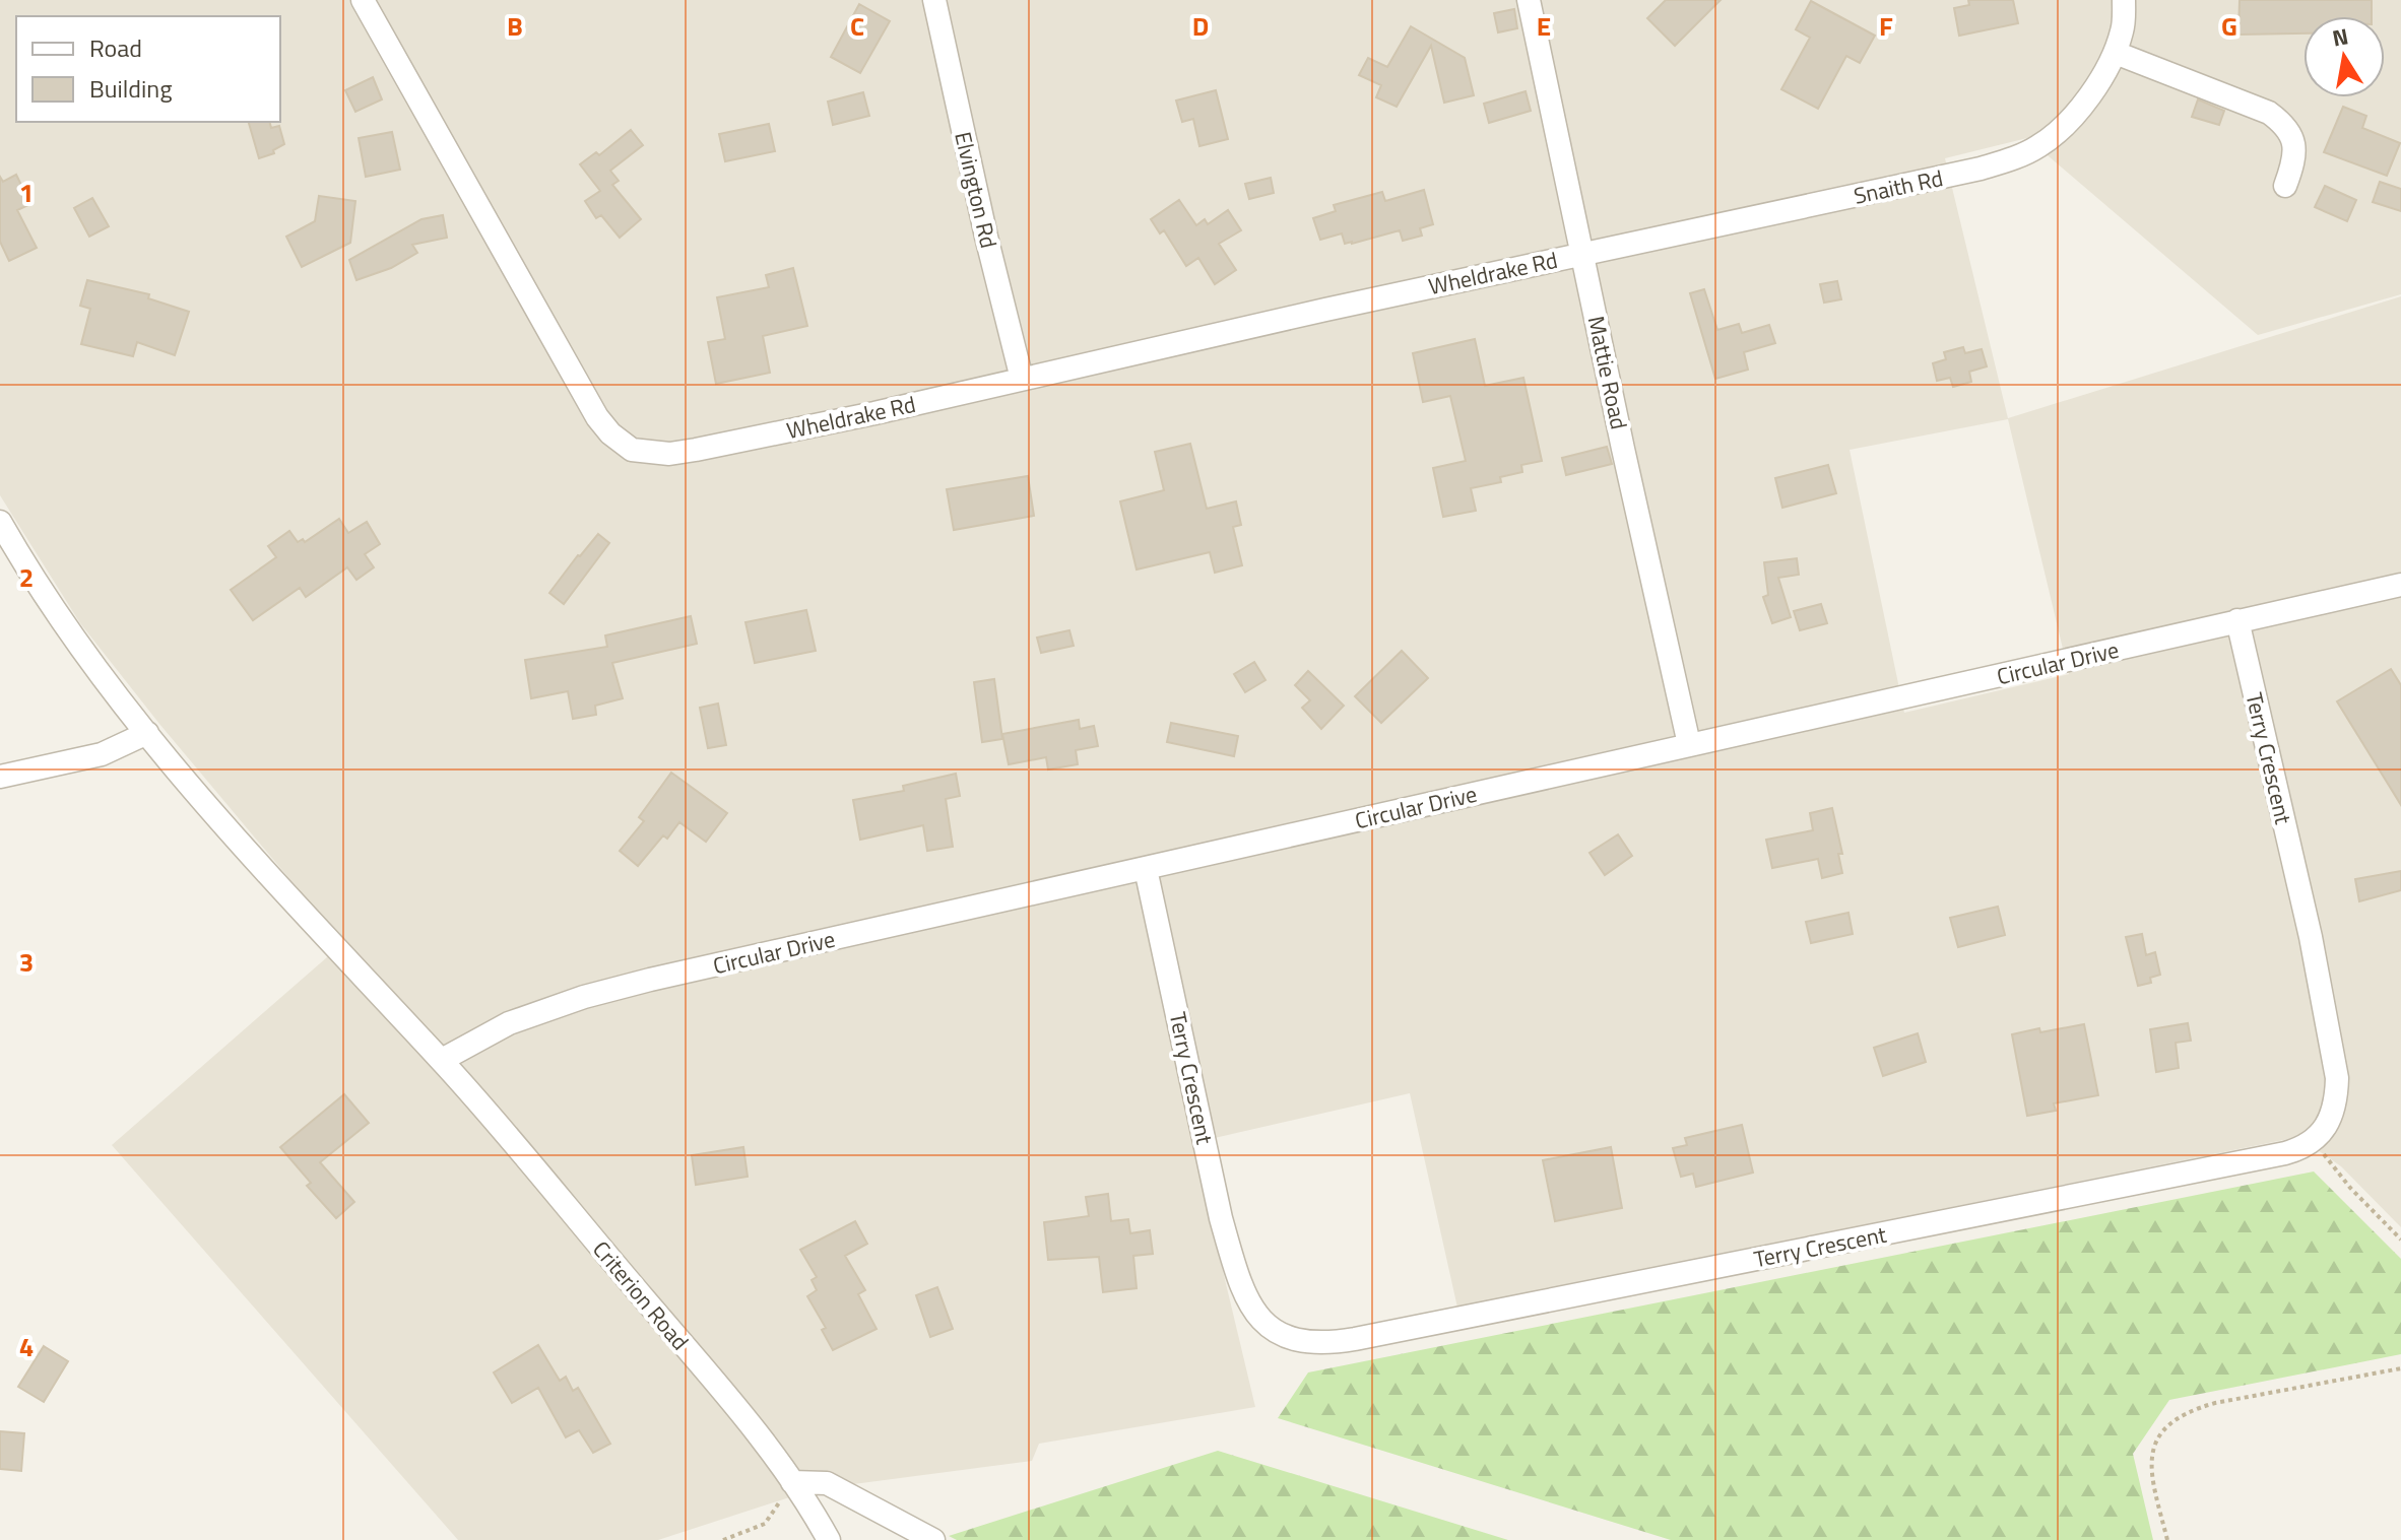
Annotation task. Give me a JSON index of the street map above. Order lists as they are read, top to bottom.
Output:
{
  "streets": {
    "street": [
      "Snaith Rd",
      "Elvington Rd",
      "Wheldrake Rd",
      "Mattie Road",
      "Circular Drive",
      "Terry Crescent",
      "Criterion Road"
    ]
  },
  "crossings": [
    ["Snaith Rd", "Wheldrake Rd"],
    ["Snaith Rd", "Mattie Road"],
    ["Elvington Rd", "Wheldrake Rd"],
    ["Wheldrake Rd", "Mattie Road"],
    ["Mattie Road", "Circular Drive"],
    ["Circular Drive", "Terry Crescent"],
    ["Circular Drive", "Criterion Road"]
  ],
  "legend": ["Road", "Building"],
  "north": "top",
  "grid": {
    "columns": [
      "B",
      "C",
      "D",
      "E",
      "F",
      "G"
    ],
    "rows": [
      "1",
      "2",
      "3",
      "4"
    ]
  }
}
